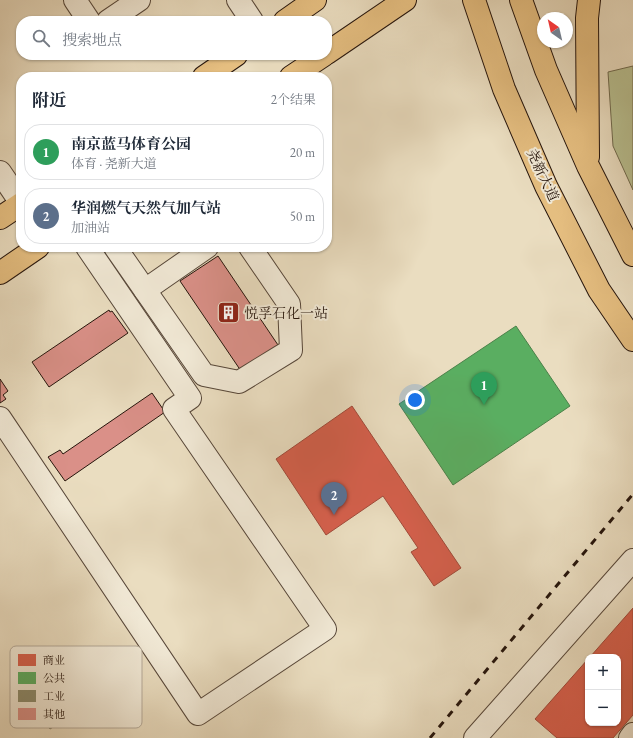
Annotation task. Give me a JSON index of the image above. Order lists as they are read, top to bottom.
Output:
{
  "streets": {
    "main road": ["尧新大道"]
  },
  "places": {
    "building": ["悦孚石化一站"]
  },
  "legend": [
    "商业",
    "公共",
    "工业",
    "其他"
  ],
  "north": "top left",
  "page": {
    "search": "搜索地点",
    "heading": ["附近", "2个结果"],
    "list": [
      {
        "mark": "1",
        "name": "南京蓝马体育公园",
        "note": "体育 · 尧新大道",
        "value": "20 m"
      },
      {
        "mark": "2",
        "name": "华润燃气天然气加气站",
        "note": "加油站",
        "value": "50 m"
      }
    ],
    "pins": ["1", "2"],
    "map_buttons": ["+", "−"]
  }
}
